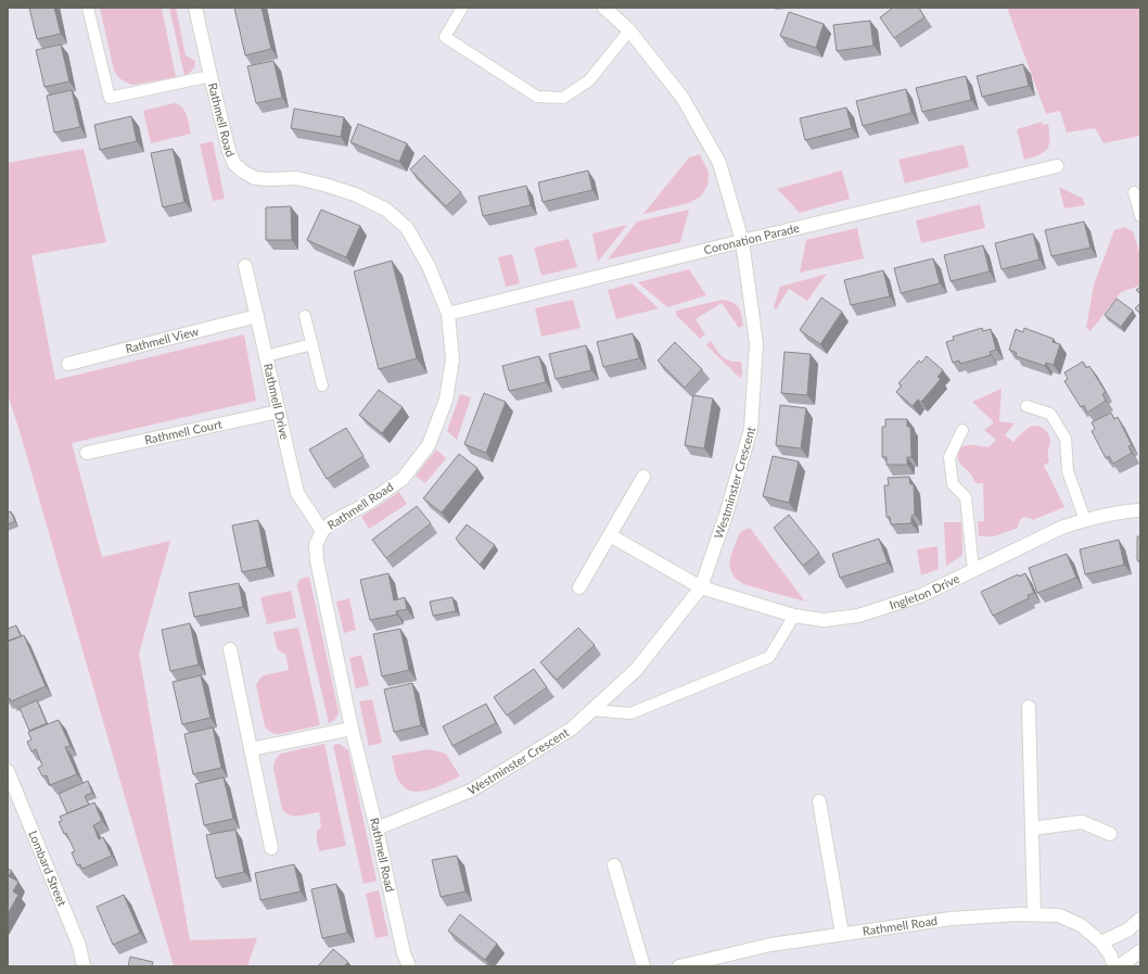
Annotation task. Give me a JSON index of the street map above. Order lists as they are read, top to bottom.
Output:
{
  "streets": {
    "street": [
      "Rathmell Road",
      "Coronation Parade",
      "Rathmell View",
      "Rathmell Drive",
      "Rathmell Court",
      "Westminster Crescent",
      "Ingleton Drive",
      "Lombard Street"
    ]
  },
  "crossings": [
    ["Rathmell Road", "Coronation Parade"],
    ["Rathmell Road", "Rathmell Drive"],
    ["Rathmell Road", "Westminster Crescent"],
    ["Coronation Parade", "Westminster Crescent"],
    ["Rathmell View", "Rathmell Drive"],
    ["Rathmell Drive", "Rathmell Court"],
    ["Westminster Crescent", "Ingleton Drive"]
  ]
}
